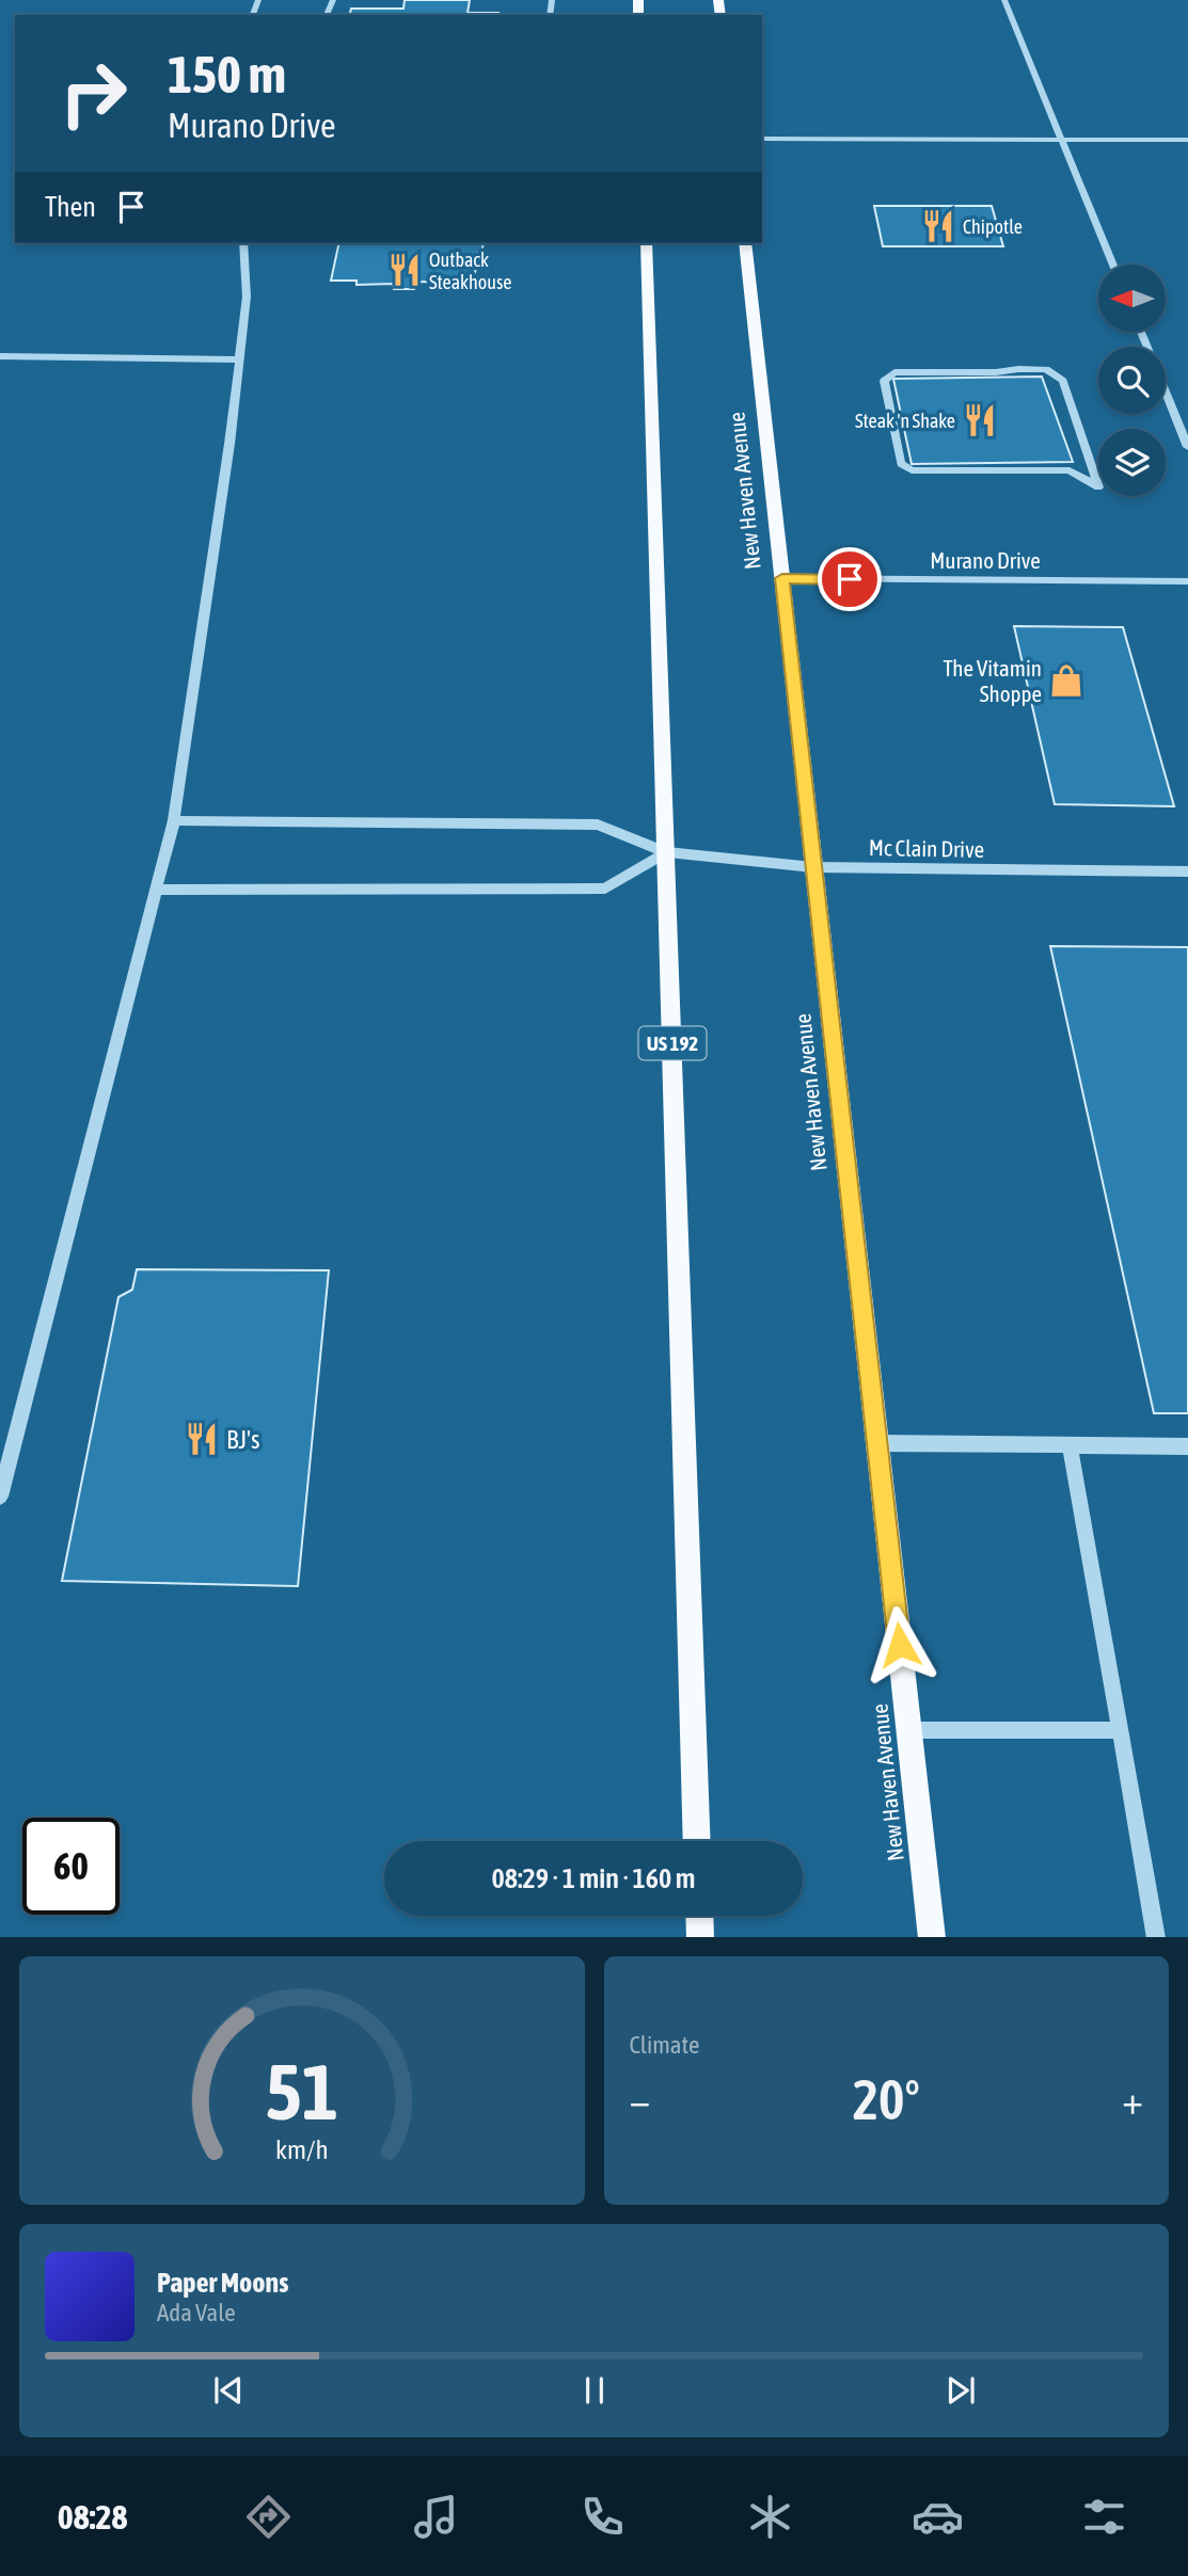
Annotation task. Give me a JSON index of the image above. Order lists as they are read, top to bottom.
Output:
{
  "streets": {
    "main road": ["New Haven Avenue", "US 192"],
    "street": ["Murano Drive", "Mc Clain Drive"]
  },
  "crossings": [
    ["New Haven Avenue", "Murano Drive"],
    ["New Haven Avenue", "Mc Clain Drive"],
    ["Mc Clain Drive", "US 192"]
  ],
  "places": {
    "restaurant": [
      "Chipotle",
      "Outback Steakhouse",
      "Steak 'n Shake",
      "BJ's"
    ],
    "shop": ["The Vitamin Shoppe"]
  },
  "north": "left",
  "page": {
    "turn": ["150 m", "Murano Drive"],
    "then": "Then",
    "limit": "60",
    "trip": "08:29 · 1 min · 160 m",
    "tile": "Climate",
    "heat": ["−", "20°", "+"],
    "song": ["Paper Moons", "Ada Vale"],
    "tabs": "08:28",
    "gauge": ["51", "km/h"]
  }
}
